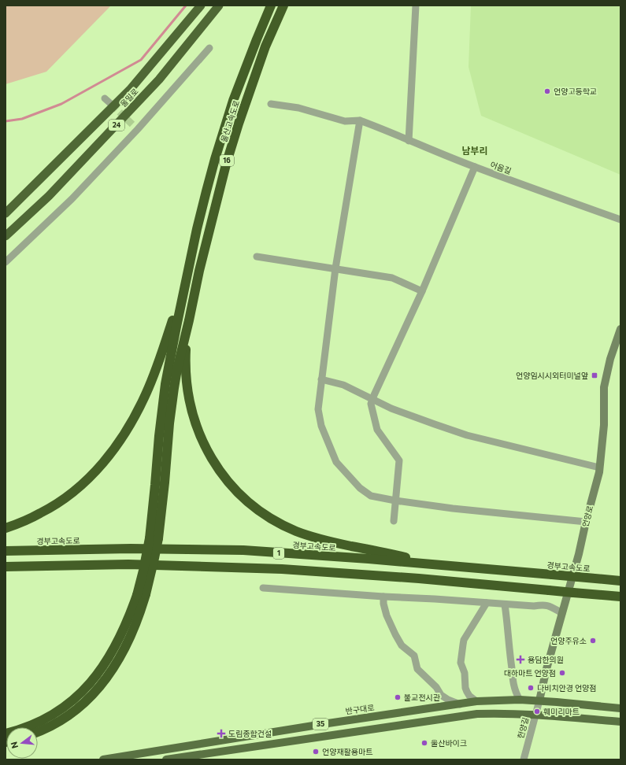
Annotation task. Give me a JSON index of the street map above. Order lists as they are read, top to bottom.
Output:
{
  "streets": {
    "highway": [
      "울밀로",
      "울산고속도로",
      "24",
      "16",
      "경부고속도로",
      "1"
    ],
    "main road": ["언양로", "반구대로", "35"],
    "street": ["어음길", "헌양길"]
  },
  "crossings": [
    ["언양로", "반구대로"],
    ["언양로", "헌양길"],
    ["반구대로", "헌양길"],
    ["35", "헌양길"]
  ],
  "districts": ["남부리"],
  "places": {
    "other": [
      "언양고등학교",
      "언양주유소",
      "대하마트 언양점",
      "다비치안경 언양점",
      "불교전시관",
      "훼미리마트",
      "울산바이크",
      "언양재활용마트"
    ],
    "transit": ["언양임시시외터미널앞"],
    "health": ["용담한의원", "도림종합건설"]
  },
  "north": "left"
}
